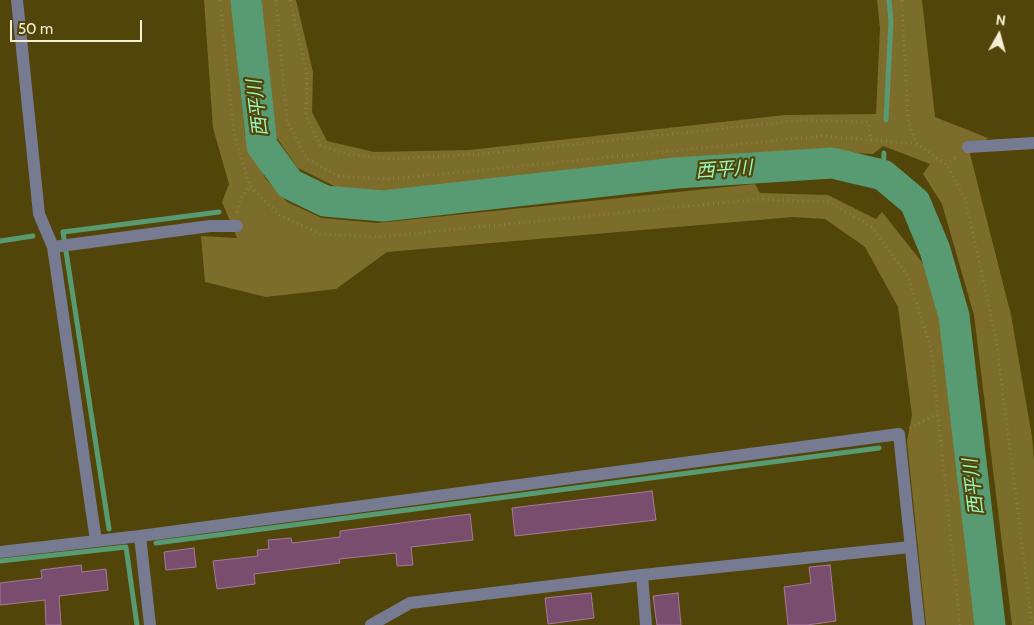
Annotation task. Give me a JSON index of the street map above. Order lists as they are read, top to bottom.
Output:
{
  "water": ["西平川"],
  "scale_bar": "50 m",
  "north": "top"
}
